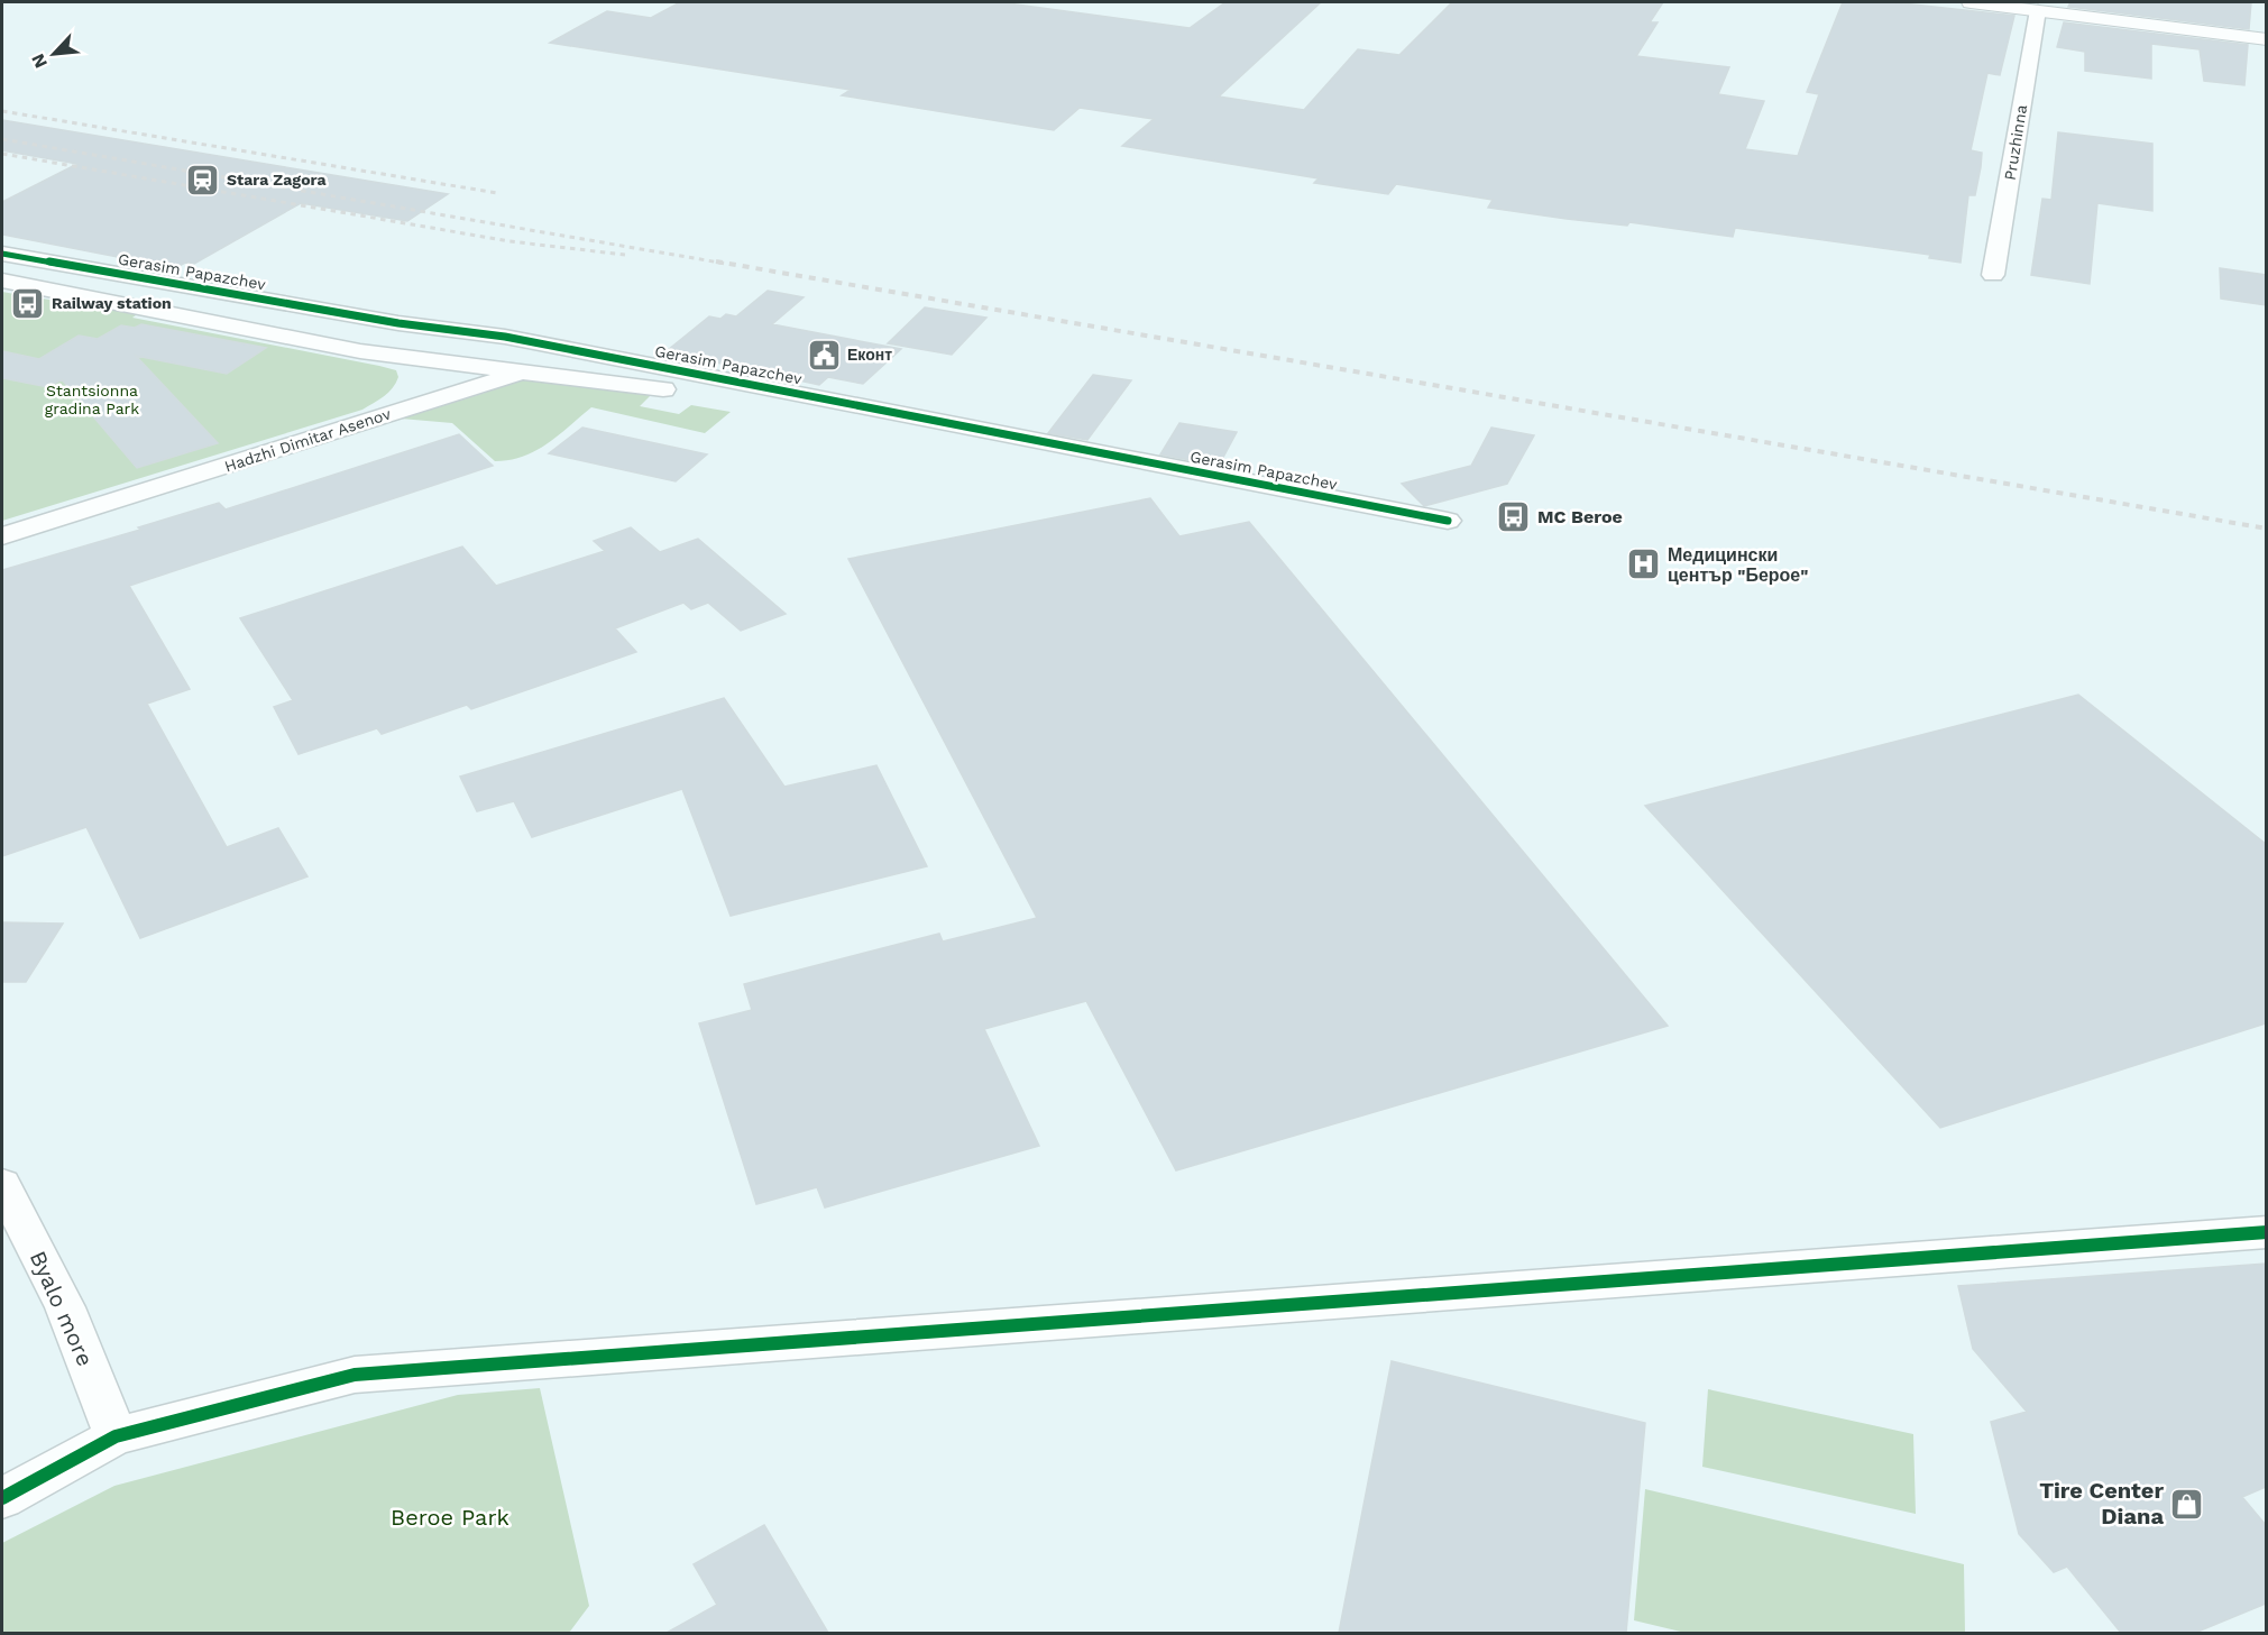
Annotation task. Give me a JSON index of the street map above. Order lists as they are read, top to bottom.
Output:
{
  "streets": {
    "street": [
      "Pruzhinna",
      "Gerasim Papazchev",
      "Hadzhi Dimitar Asenov",
      "Byalo more"
    ]
  },
  "crossings": [
    ["Gerasim Papazchev", "Hadzhi Dimitar Asenov"]
  ],
  "parks": ["Stantsionna gradina Park", "Beroe Park"],
  "places": {
    "station": ["Stara Zagora"],
    "bus stop": ["Railway station", "MC Beroe"],
    "public building": ["Еконт"],
    "hospital": ["Медицински център \"Берое\""],
    "shop": ["Tire Center Diana"]
  },
  "north": "bottom left"
}
